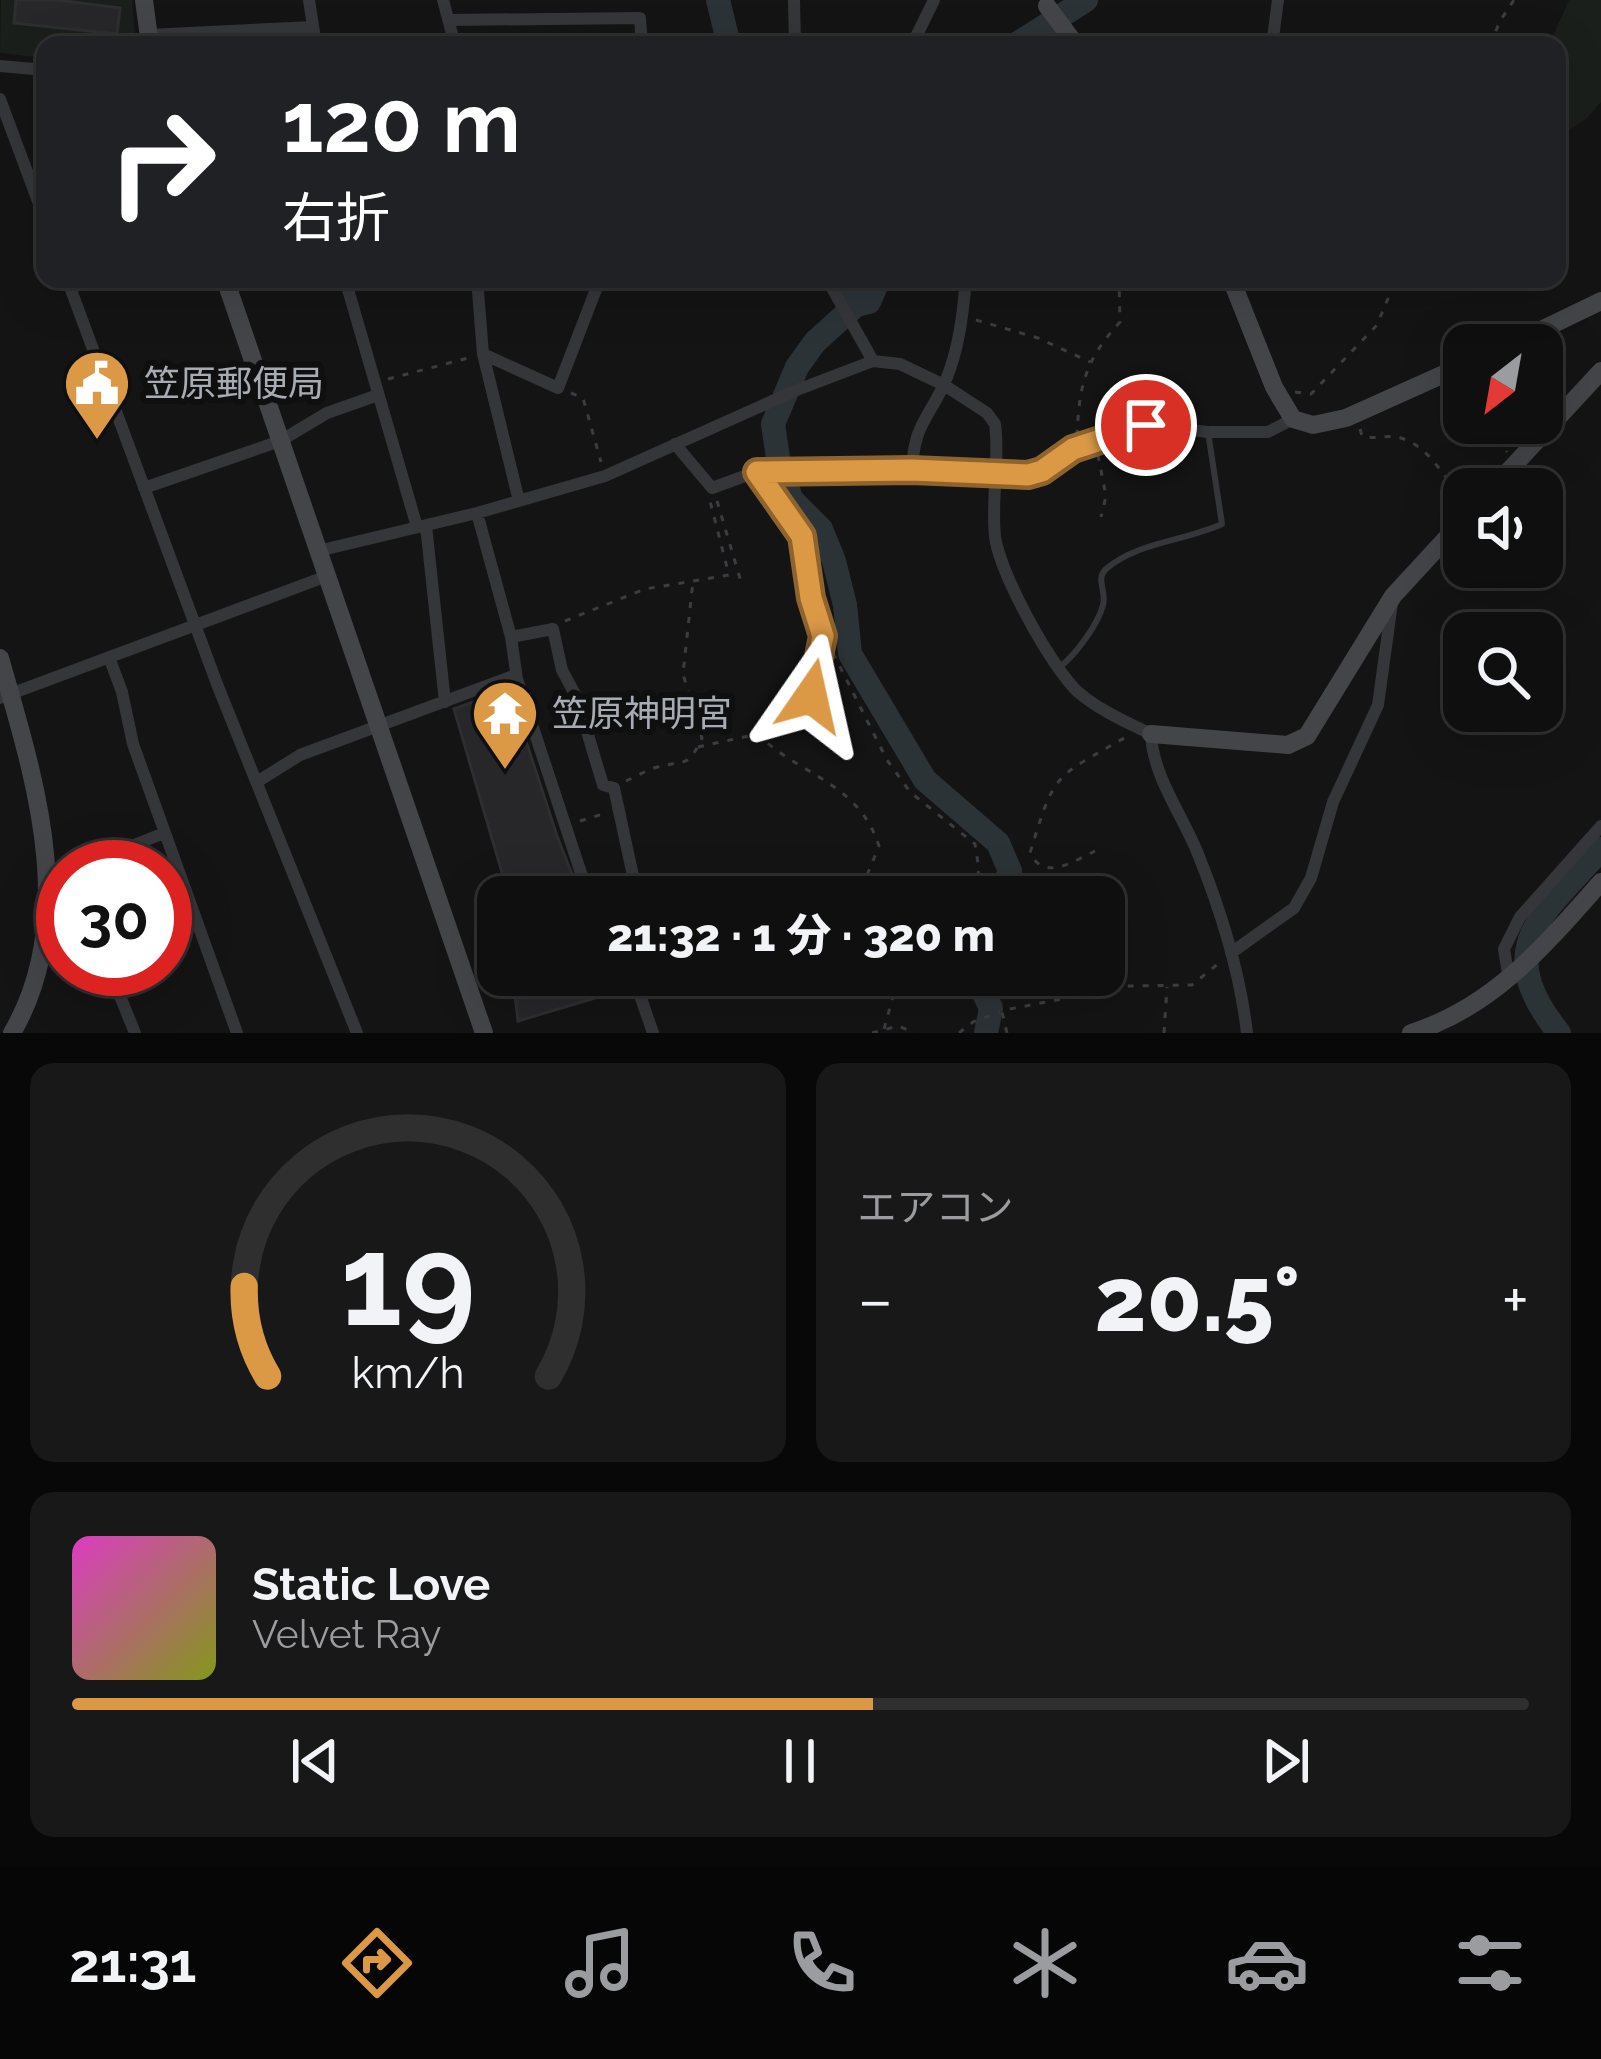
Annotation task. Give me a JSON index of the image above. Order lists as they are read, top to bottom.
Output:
{
  "places": {
    "public building": ["笠原郵便局"],
    "temple": ["笠原神明宮"]
  },
  "north": "bottom left",
  "page": {
    "turn": ["120 m", "右折"],
    "limit": "30",
    "trip": "21:32 · 1 分 · 320 m",
    "tile": "エアコン",
    "heat": ["−", "20.5°", "+"],
    "song": ["Static Love", "Velvet Ray"],
    "tabs": "21:31",
    "gauge": ["19", "km/h"]
  }
}
